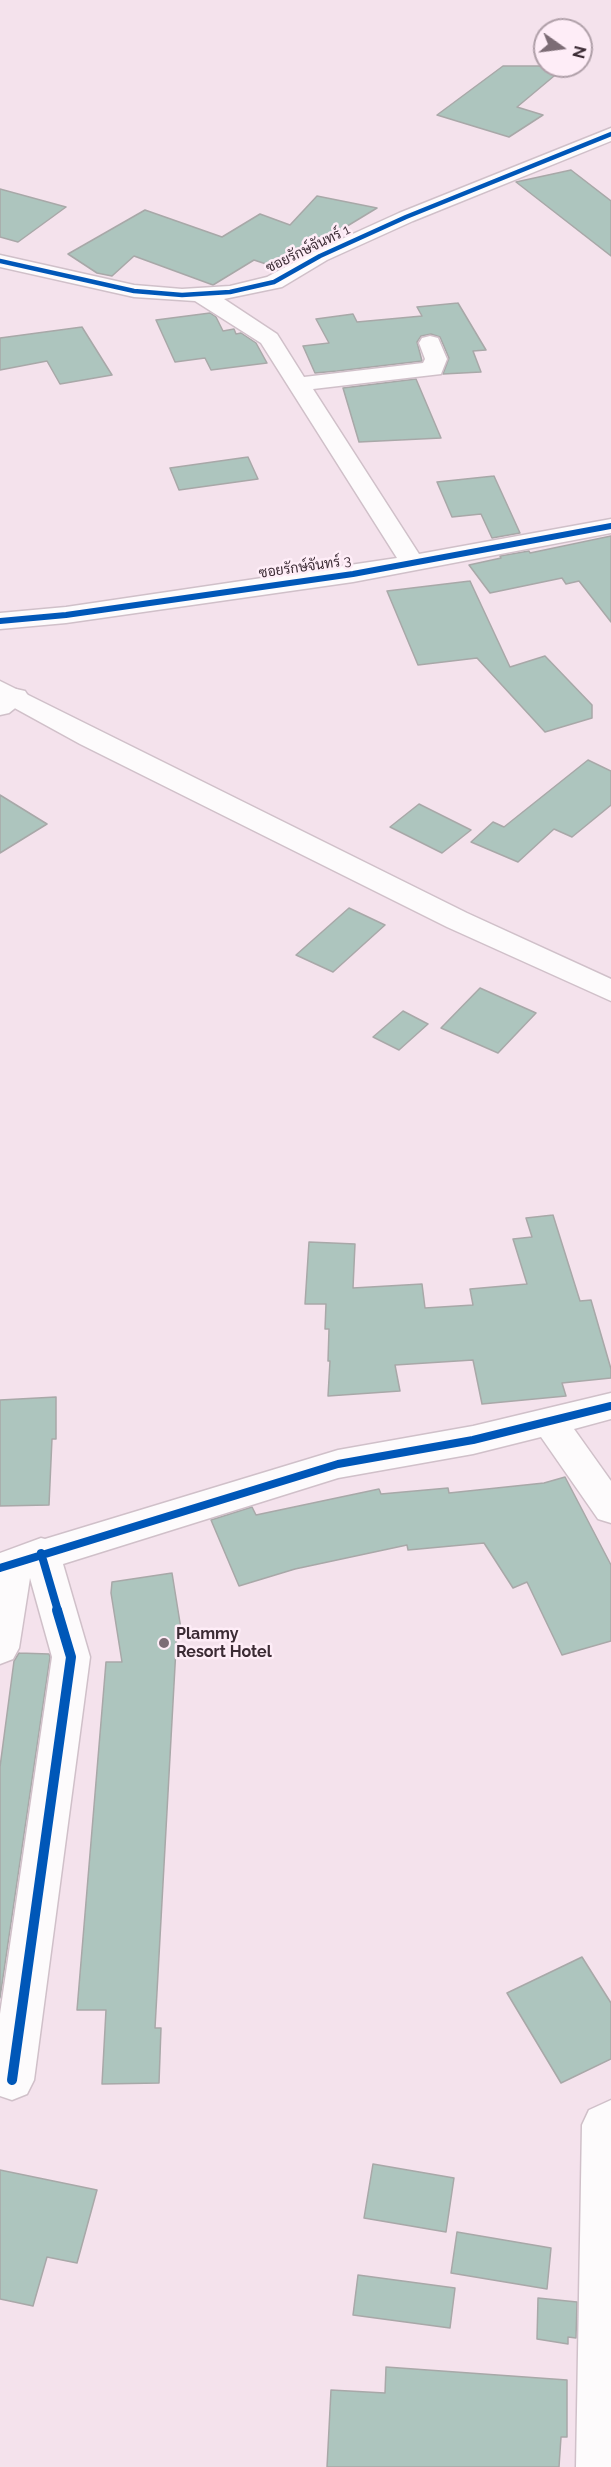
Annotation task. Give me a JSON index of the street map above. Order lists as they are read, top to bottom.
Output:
{
  "streets": {
    "street": ["ซอยรักษ์จันทร์ 1", "ซอยรักษ์จันทร์ 3"]
  },
  "places": ["Plammy Resort Hotel"],
  "north": "right"
}
